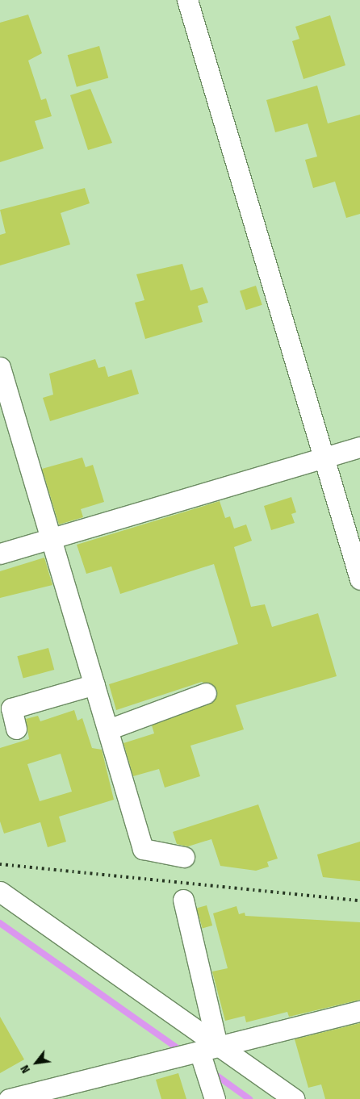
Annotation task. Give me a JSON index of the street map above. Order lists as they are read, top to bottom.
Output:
{
  "north": "bottom left"
}
